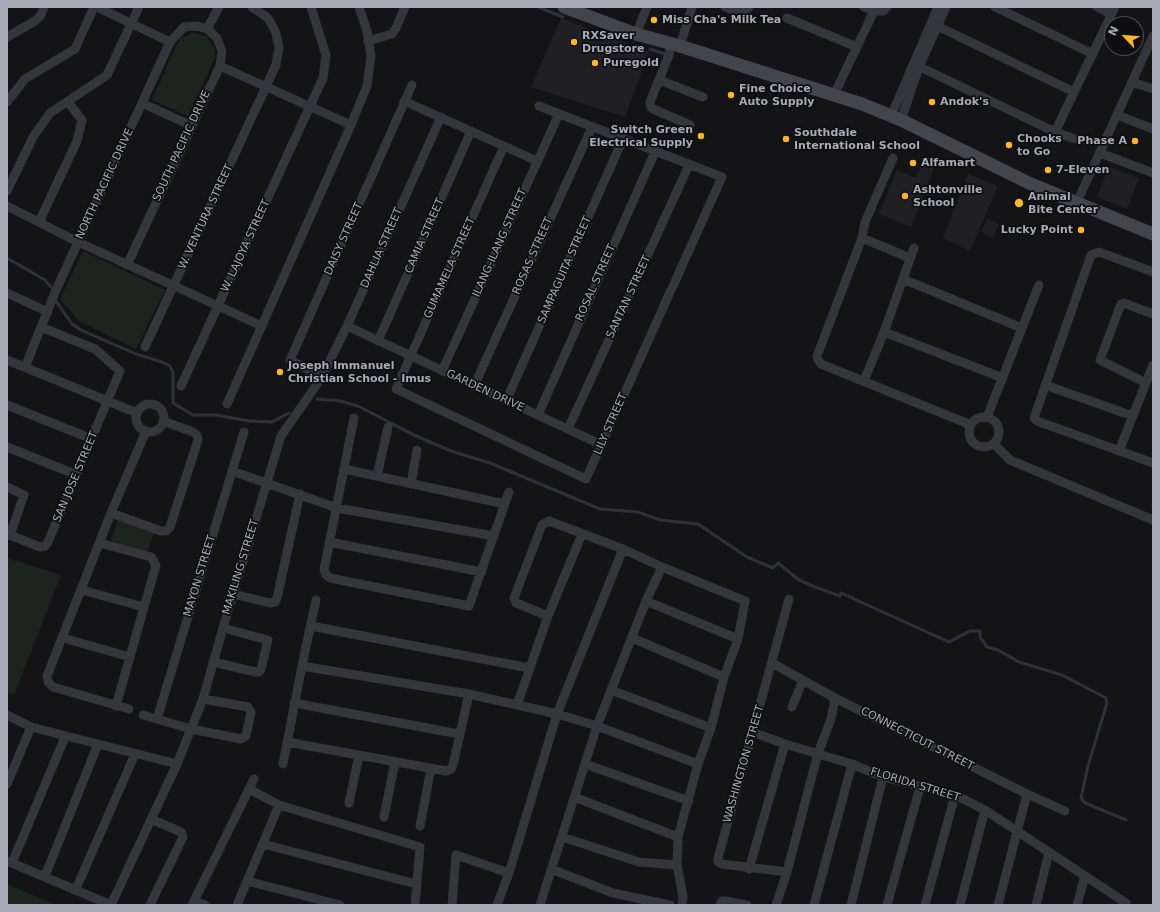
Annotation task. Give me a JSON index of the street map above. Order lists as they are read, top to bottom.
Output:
{
  "streets": {
    "street": [
      "SOUTH PACIFIC DRIVE",
      "NORTH PACIFIC DRIVE",
      "W. VENTURA STREET",
      "CAMIA STREET",
      "DAISY STREET",
      "ILANG-ILANG STREET",
      "W. LAJOYA STREET",
      "DAHLIA STREET",
      "ROSAS STREET",
      "GUMAMELA STREET",
      "SAMPAGUITA STREET",
      "ROSAL STREET",
      "SANTAN STREET",
      "GARDEN DRIVE",
      "LILY STREET",
      "SAN JOSE STREET",
      "MAKILING STREET",
      "MAYON STREET",
      "CONNECTICUT STREET",
      "WASHINGTON STREET",
      "FLORIDA STREET"
    ]
  },
  "crossings": [
    ["SOUTH PACIFIC DRIVE", "NORTH PACIFIC DRIVE"],
    ["NORTH PACIFIC DRIVE", "SAN JOSE STREET"],
    ["CAMIA STREET", "GARDEN DRIVE"],
    ["DAISY STREET", "DAHLIA STREET"],
    ["DAISY STREET", "MAKILING STREET"],
    ["ILANG-ILANG STREET", "GARDEN DRIVE"],
    ["DAHLIA STREET", "GARDEN DRIVE"],
    ["DAHLIA STREET", "MAKILING STREET"],
    ["ROSAS STREET", "GARDEN DRIVE"],
    ["GUMAMELA STREET", "GARDEN DRIVE"],
    ["GUMAMELA STREET", "LILY STREET"],
    ["SAMPAGUITA STREET", "GARDEN DRIVE"],
    ["ROSAL STREET", "GARDEN DRIVE"],
    ["SANTAN STREET", "GARDEN DRIVE"],
    ["SANTAN STREET", "LILY STREET"],
    ["GARDEN DRIVE", "LILY STREET"],
    ["CONNECTICUT STREET", "WASHINGTON STREET"],
    ["WASHINGTON STREET", "FLORIDA STREET"]
  ],
  "places": [
    "Miss Cha's Milk Tea",
    "RXSaver Drugstore",
    "Puregold",
    "Fine Choice Auto Supply",
    "Andok's",
    "Switch Green Electrical Supply",
    "Southdale International School",
    "Phase A",
    "Chooks to Go",
    "Alfamart",
    "7-Eleven",
    "Ashtonville School",
    "Animal Bite Center",
    "Lucky Point",
    "Joseph Immanuel Christian School - Imus"
  ],
  "north": "top left"
}
